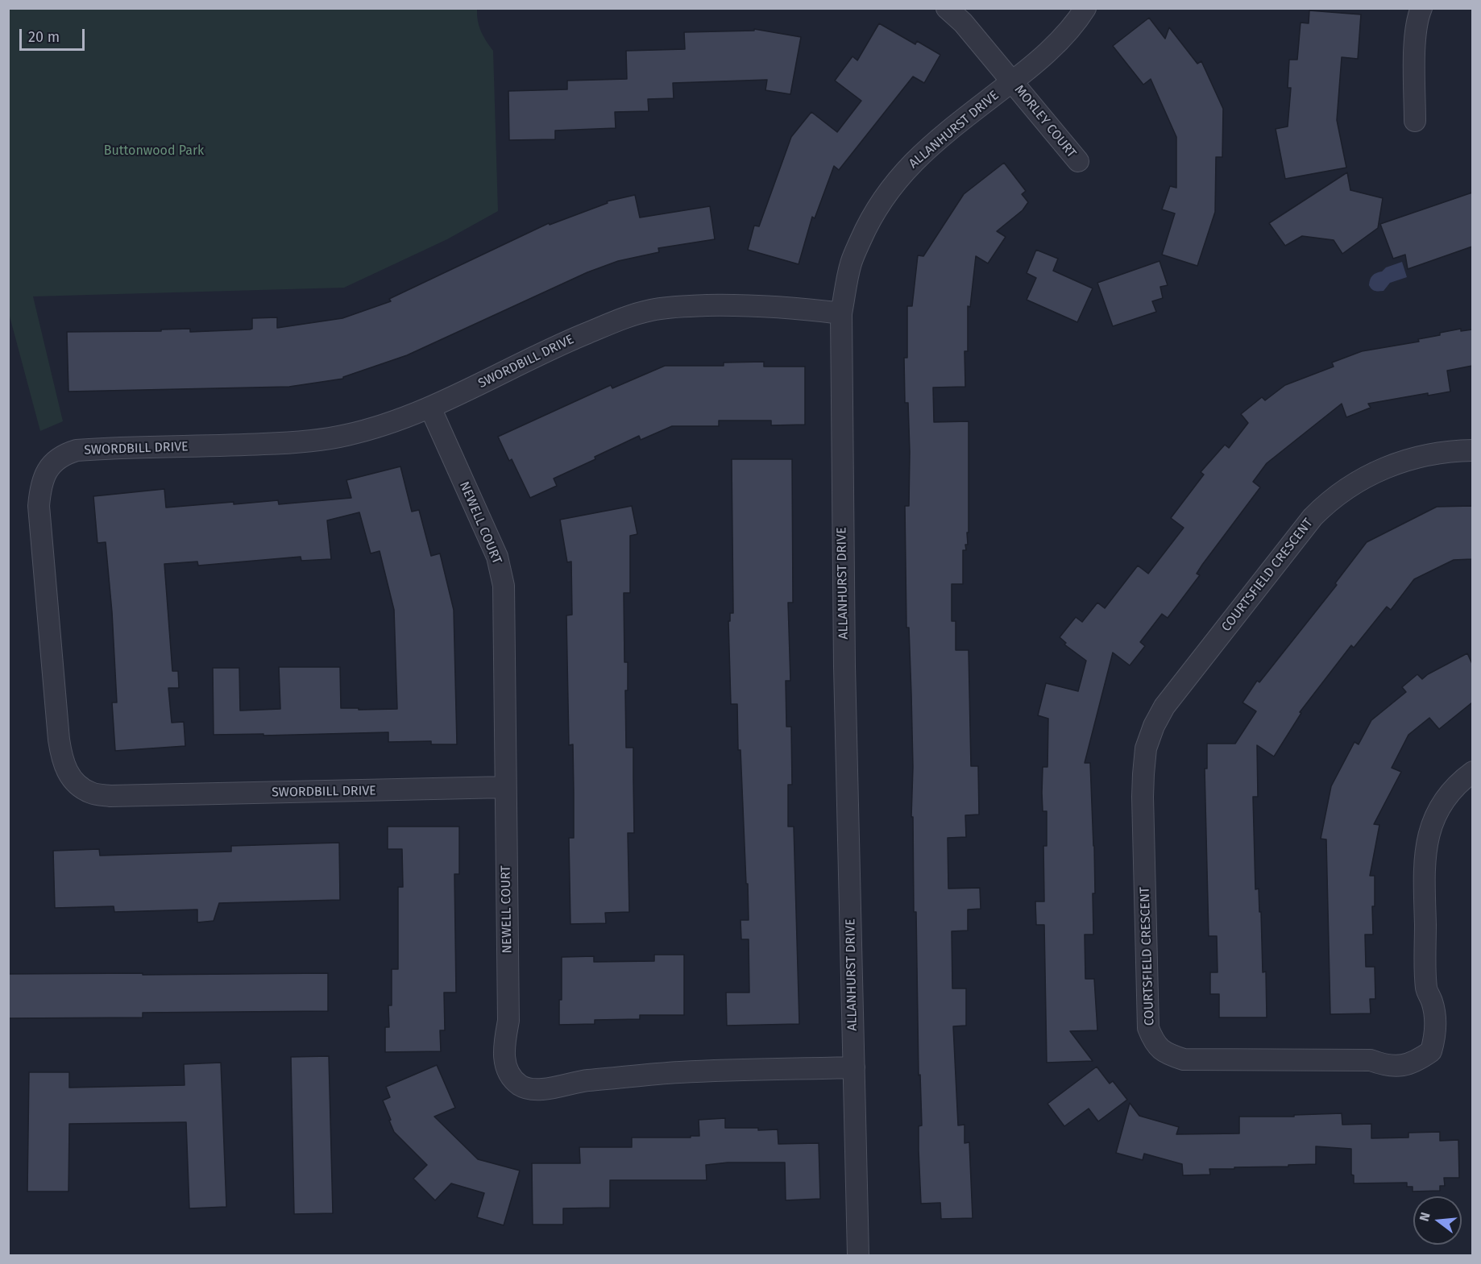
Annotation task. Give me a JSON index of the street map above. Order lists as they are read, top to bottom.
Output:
{
  "streets": {
    "street": [
      "MORLEY COURT",
      "ALLANHURST DRIVE",
      "SWORDBILL DRIVE",
      "NEWELL COURT",
      "COURTSFIELD CRESCENT"
    ]
  },
  "crossings": [
    ["MORLEY COURT", "ALLANHURST DRIVE"],
    ["ALLANHURST DRIVE", "SWORDBILL DRIVE"],
    ["ALLANHURST DRIVE", "NEWELL COURT"],
    ["SWORDBILL DRIVE", "NEWELL COURT"]
  ],
  "parks": ["Buttonwood Park"],
  "scale_bar": "20 m",
  "north": "left"
}
